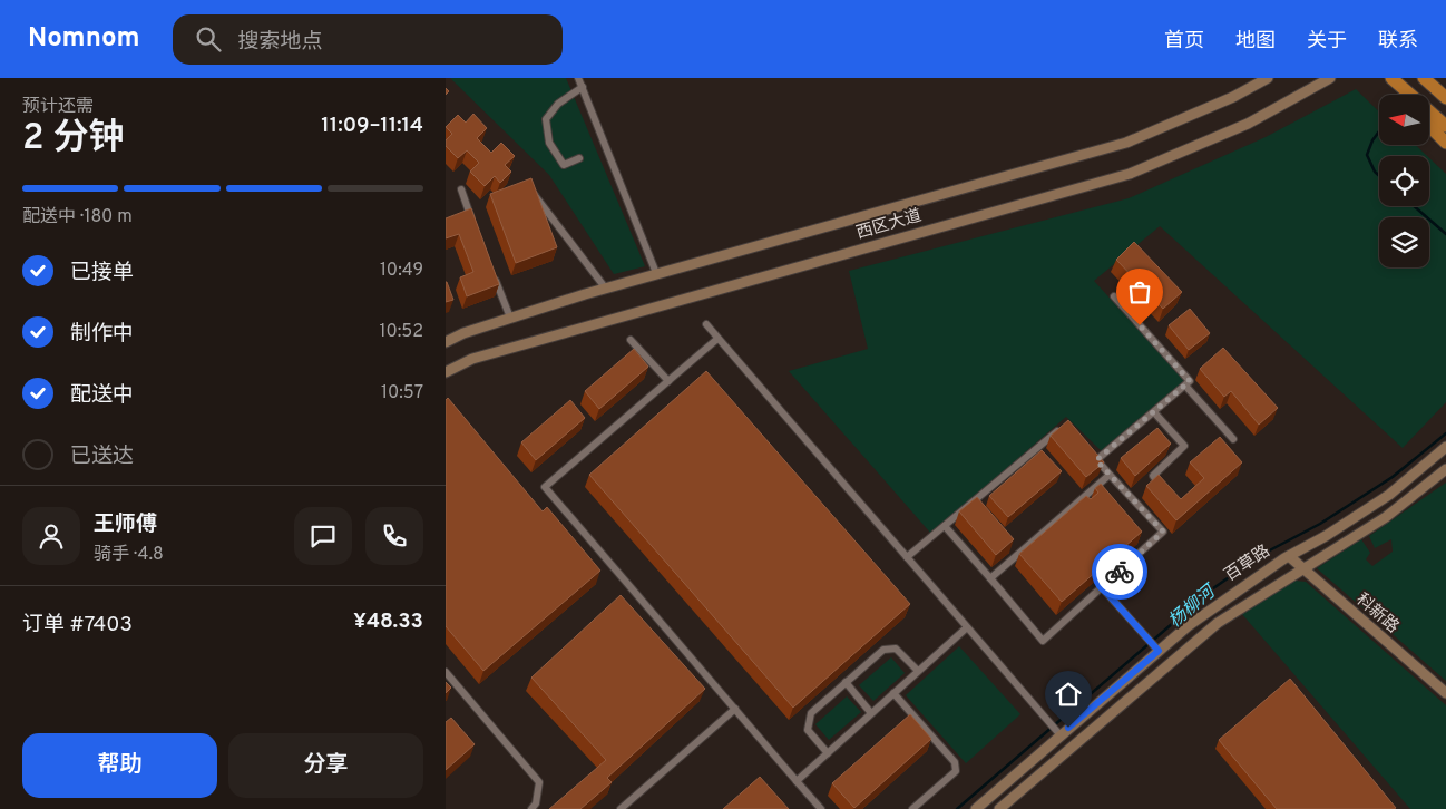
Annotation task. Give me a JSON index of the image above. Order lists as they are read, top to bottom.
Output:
{
  "streets": {
    "main road": ["西区大道", "百草路", "科新路"]
  },
  "crossings": [
    ["百草路", "科新路"]
  ],
  "water": ["杨柳河"],
  "north": "left",
  "page": {
    "header": "Nomnom",
    "search": "搜索地点",
    "nav": [
      "首页",
      "地图",
      "关于",
      "联系"
    ],
    "heading": ["2 分钟", "预计还需", "11:09–11:14"],
    "panel": [
      "王师傅",
      "骑手 · 4.8",
      "订单 #7403",
      "¥48.33"
    ],
    "bar": "配送中 · 180 m",
    "list": [
      ["已接单", "10:49"],
      ["制作中", "10:52"],
      ["配送中", "10:57"],
      "已送达"
    ],
    "buttons": ["帮助", "分享"]
  }
}
